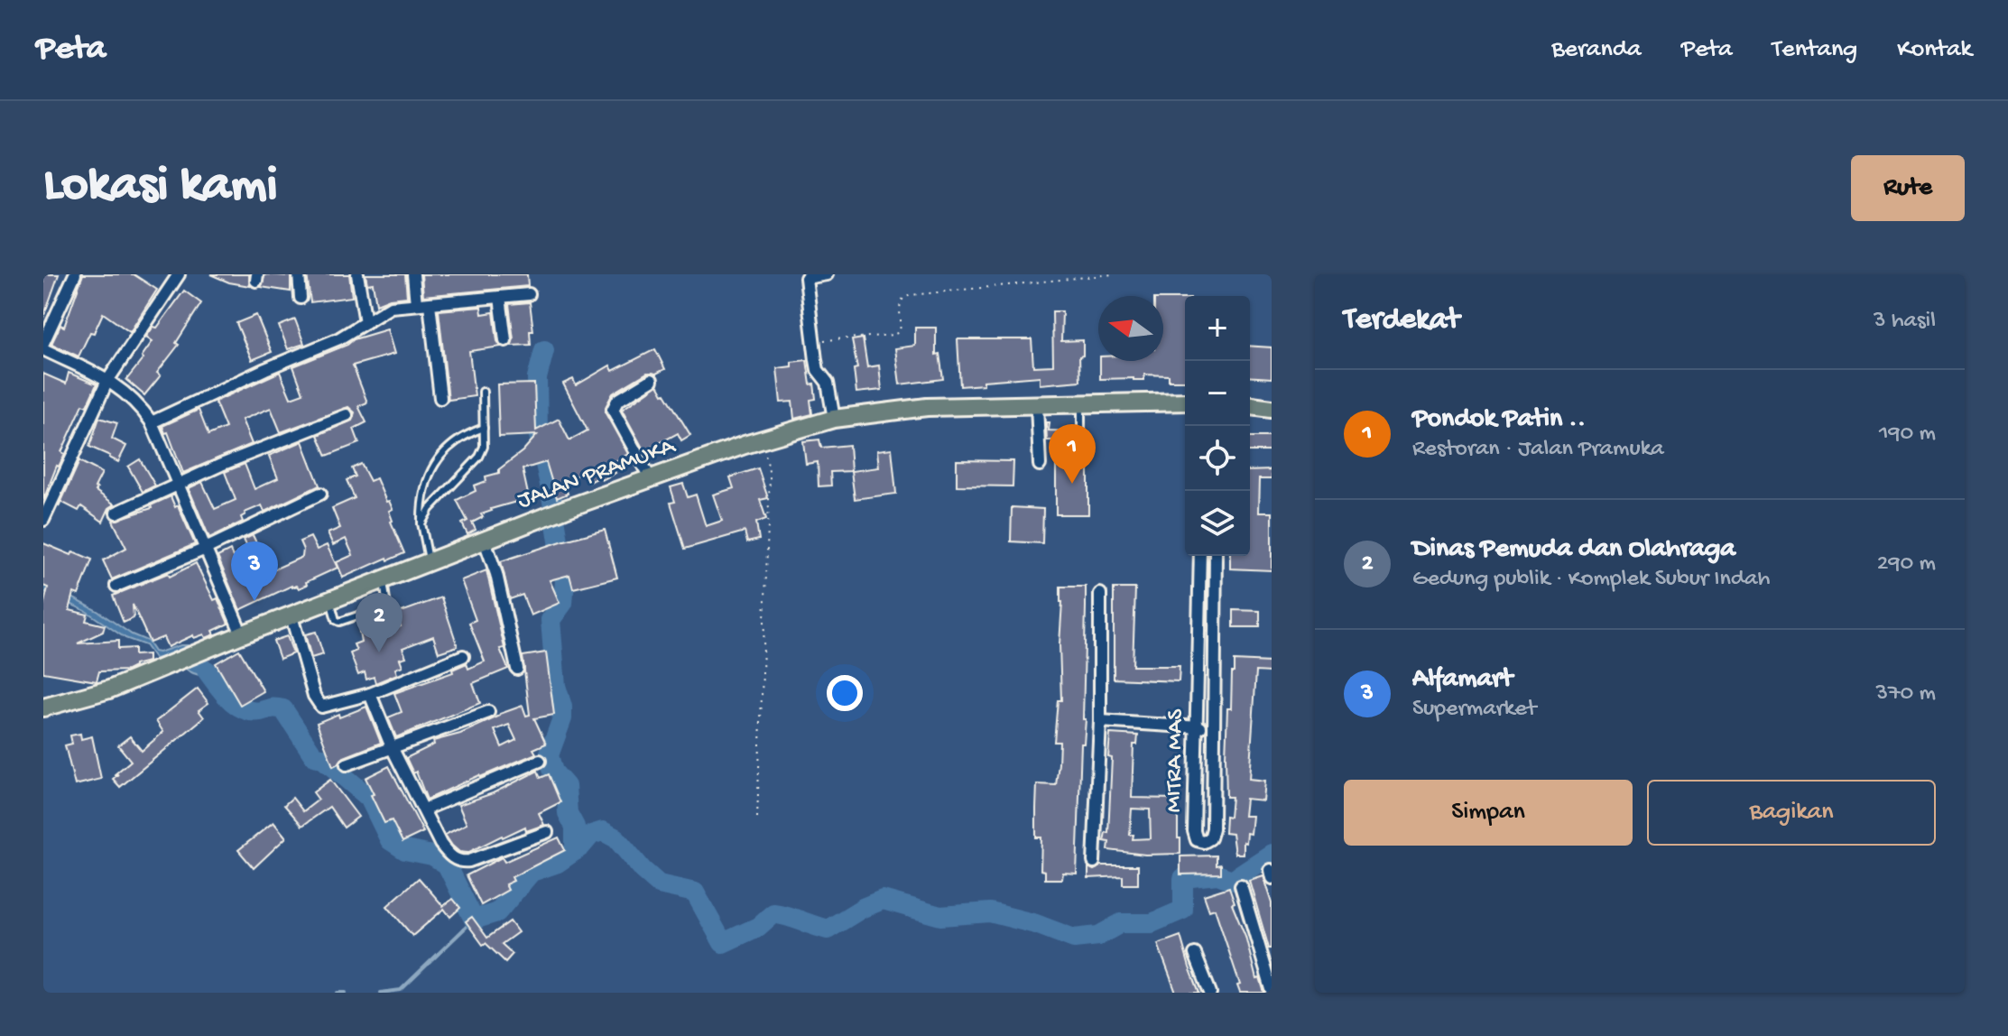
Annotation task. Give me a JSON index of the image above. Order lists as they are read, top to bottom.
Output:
{
  "streets": {
    "main road": ["JALAN PRAMUKA"],
    "street": ["MITRA MAS"]
  },
  "north": "left",
  "page": {
    "header": "Peta",
    "nav": [
      "Beranda",
      "Peta",
      "Tentang",
      "Kontak"
    ],
    "buttons": [
      "Rute",
      ["Simpan", "Bagikan"]
    ],
    "title": "Lokasi kami",
    "heading": ["Terdekat", "3 hasil"],
    "map_buttons": ["+", "−"],
    "list": [
      {
        "mark": "1",
        "name": "Pondok Patin ..",
        "note": "Restoran · Jalan Pramuka",
        "value": "190 m"
      },
      {
        "mark": "2",
        "name": "Dinas Pemuda dan Olahraga",
        "note": "Gedung publik · Komplek Subur Indah",
        "value": "290 m"
      },
      {
        "mark": "3",
        "name": "Alfamart",
        "note": "Supermarket",
        "value": "370 m"
      }
    ],
    "pins": ["1", "3", "2"]
  }
}
